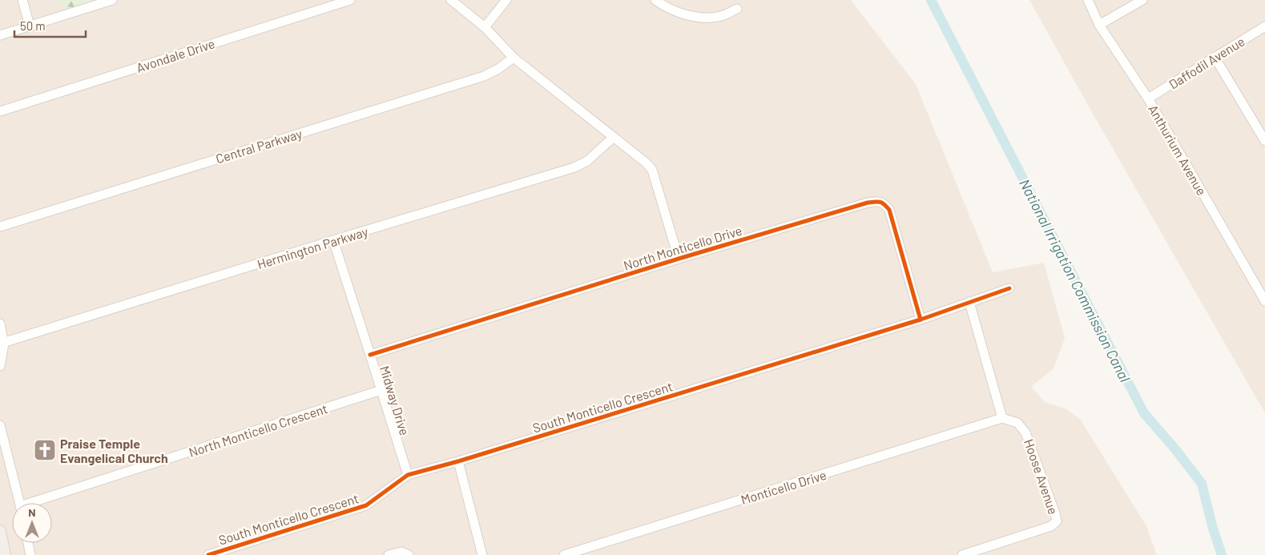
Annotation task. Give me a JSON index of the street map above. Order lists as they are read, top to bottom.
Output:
{
  "streets": {
    "street": [
      "Avondale Drive",
      "Daffodil Avenue",
      "Central Parkway",
      "Anthurium Avenue",
      "Hermington Parkway",
      "North Monticello Drive",
      "Midway Drive",
      "South Monticello Crescent",
      "North Monticello Crescent",
      "Hoose Avenue",
      "Monticello Drive"
    ]
  },
  "crossings": [
    ["Daffodil Avenue", "Anthurium Avenue"],
    ["Hermington Parkway", "Midway Drive"],
    ["North Monticello Drive", "Midway Drive"],
    ["North Monticello Drive", "South Monticello Crescent"],
    ["Midway Drive", "South Monticello Crescent"],
    ["Midway Drive", "North Monticello Crescent"],
    ["Hoose Avenue", "Monticello Drive"]
  ],
  "water": ["National Irrigation Commission Canal"],
  "places": {
    "church": ["Praise Temple Evangelical Church"]
  },
  "scale_bar": "50 m",
  "north": "top"
}
